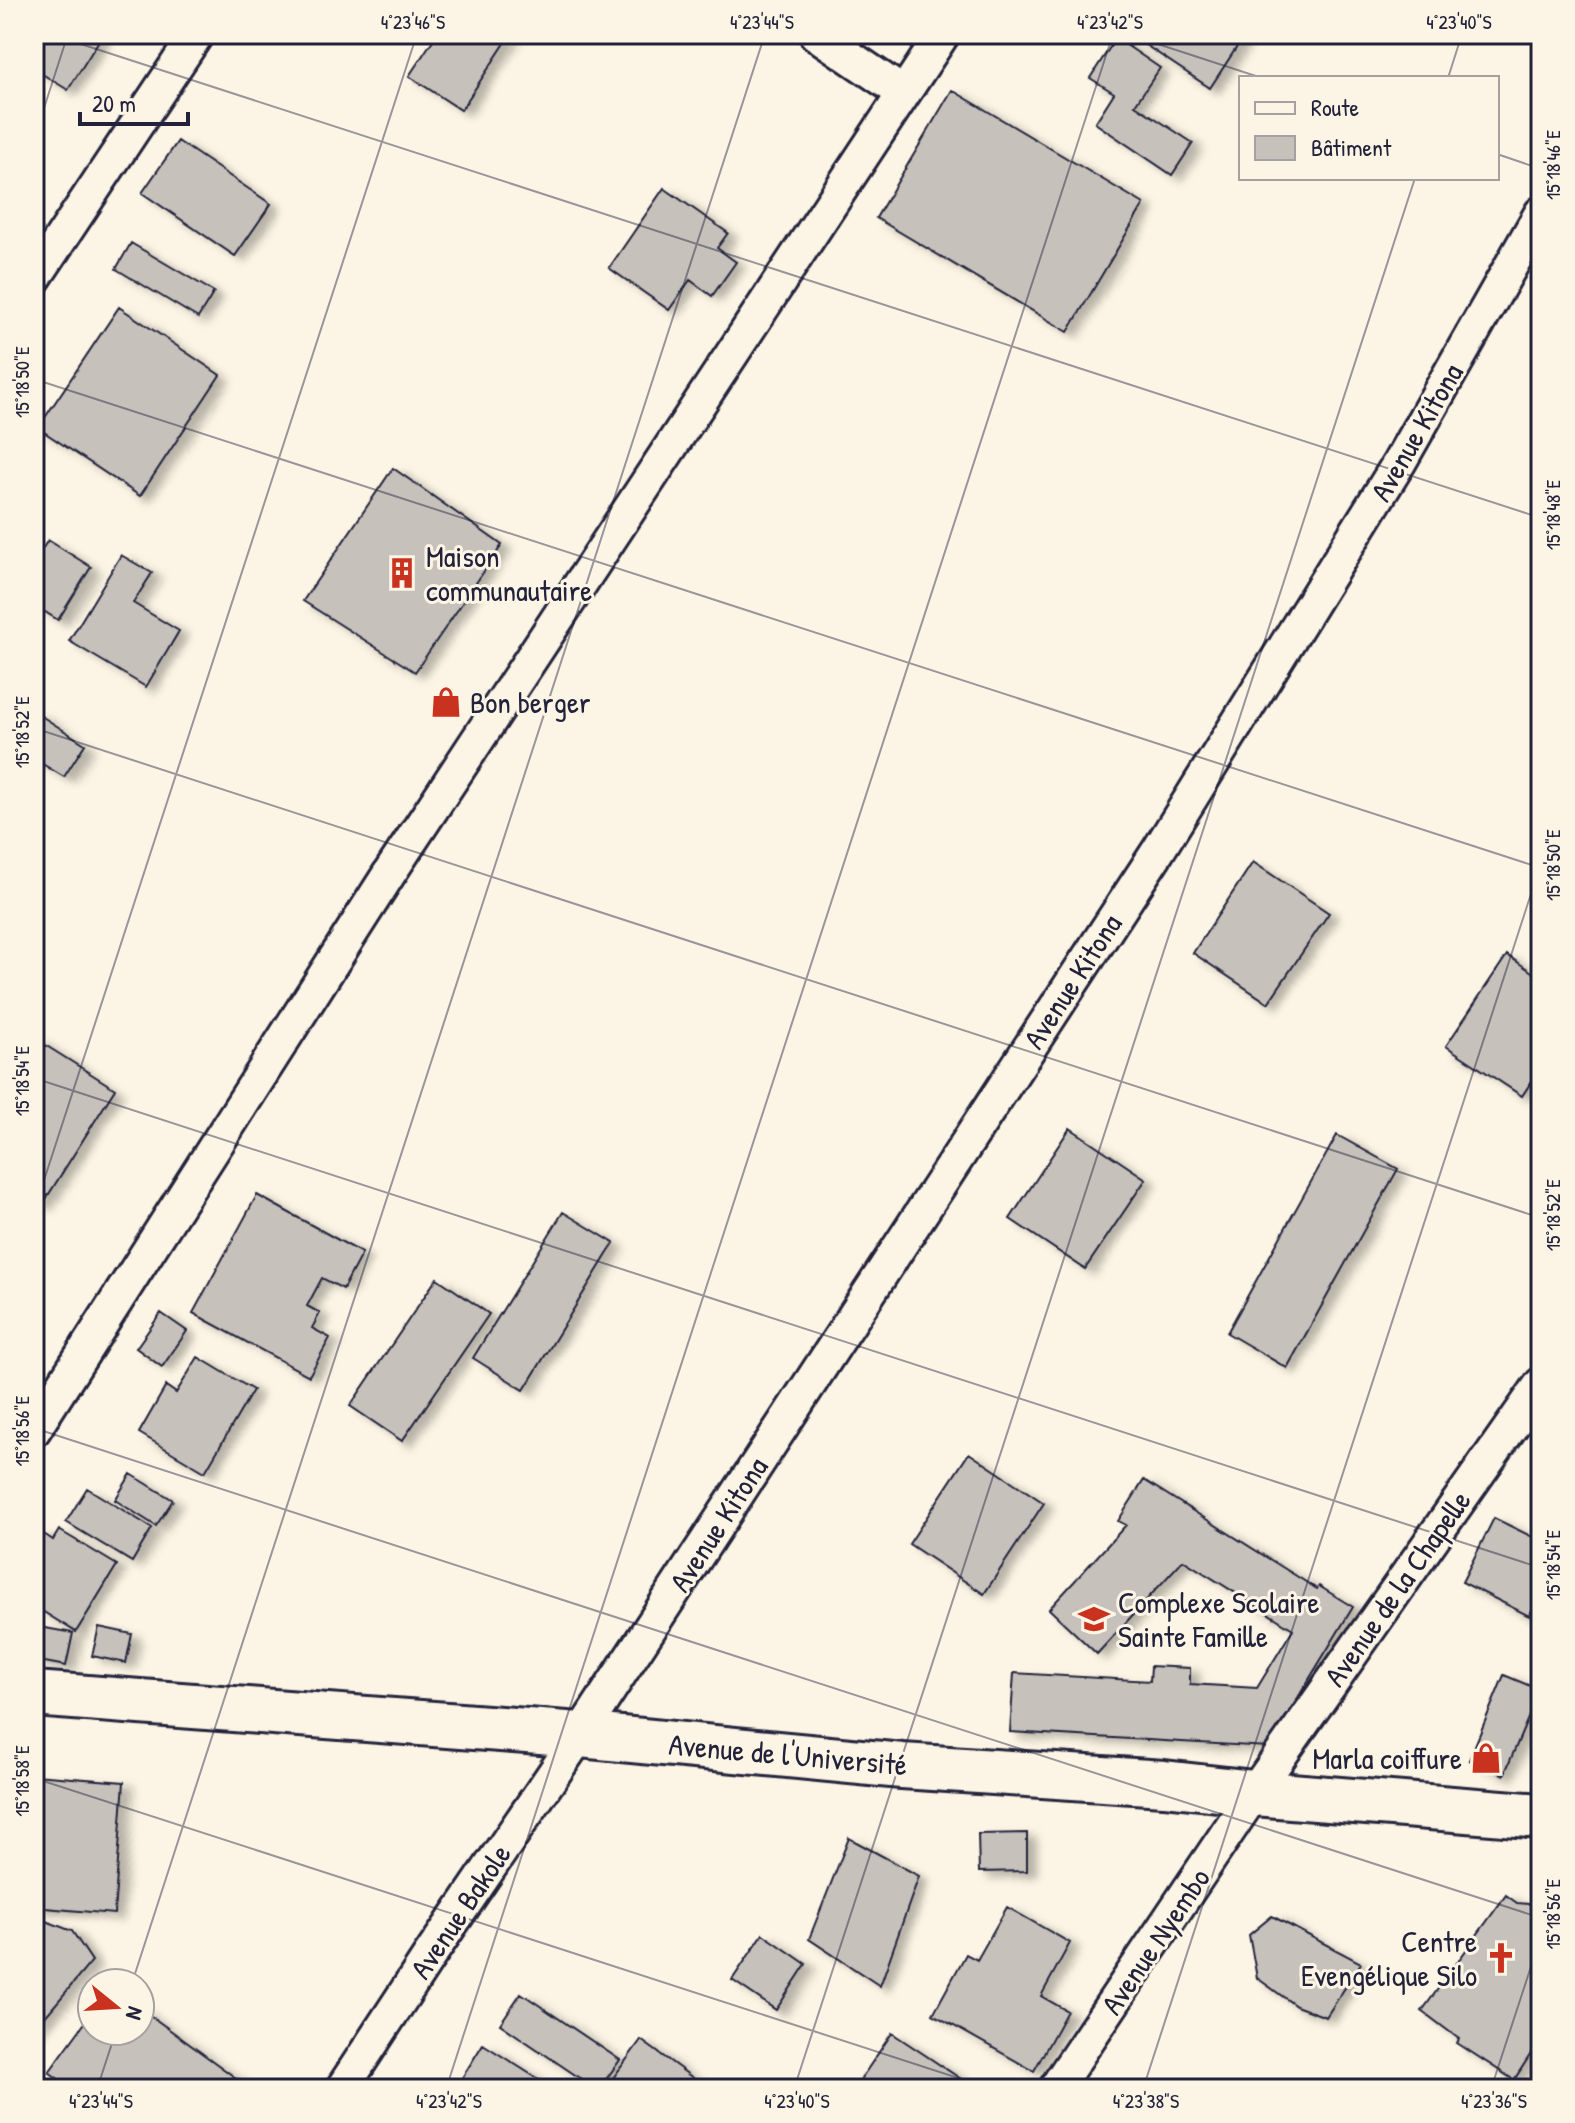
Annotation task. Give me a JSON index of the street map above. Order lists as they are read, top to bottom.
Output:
{
  "streets": {
    "street": [
      "Avenue Kitona",
      "Avenue de la Chapelle",
      "Avenue de l'Université",
      "Avenue Bakole",
      "Avenue Nyembo"
    ]
  },
  "crossings": [
    ["Avenue Kitona", "Avenue de l'Université"],
    ["Avenue Kitona", "Avenue Bakole"],
    ["Avenue de la Chapelle", "Avenue de l'Université"],
    ["Avenue de la Chapelle", "Avenue Nyembo"],
    ["Avenue de l'Université", "Avenue Bakole"],
    ["Avenue de l'Université", "Avenue Nyembo"]
  ],
  "places": {
    "building": ["Maison communautaire"],
    "shop": ["Bon berger", "Marla coiffure"],
    "school or university": ["Complexe Scolaire Sainte Famille"],
    "church": ["Centre Evengélique Silo"]
  },
  "legend": ["Route", "Bâtiment"],
  "scale_bar": "20 m",
  "north": "right",
  "coordinates": [
    "4°23'46\"S",
    "4°23'44\"S",
    "4°23'42\"S",
    "4°23'40\"S",
    "15°18'46\"E",
    "15°18'50\"E",
    "15°18'48\"E",
    "15°18'52\"E",
    "15°18'54\"E",
    "15°18'56\"E",
    "15°18'58\"E",
    "4°23'38\"S",
    "4°23'36\"S"
  ]
}
